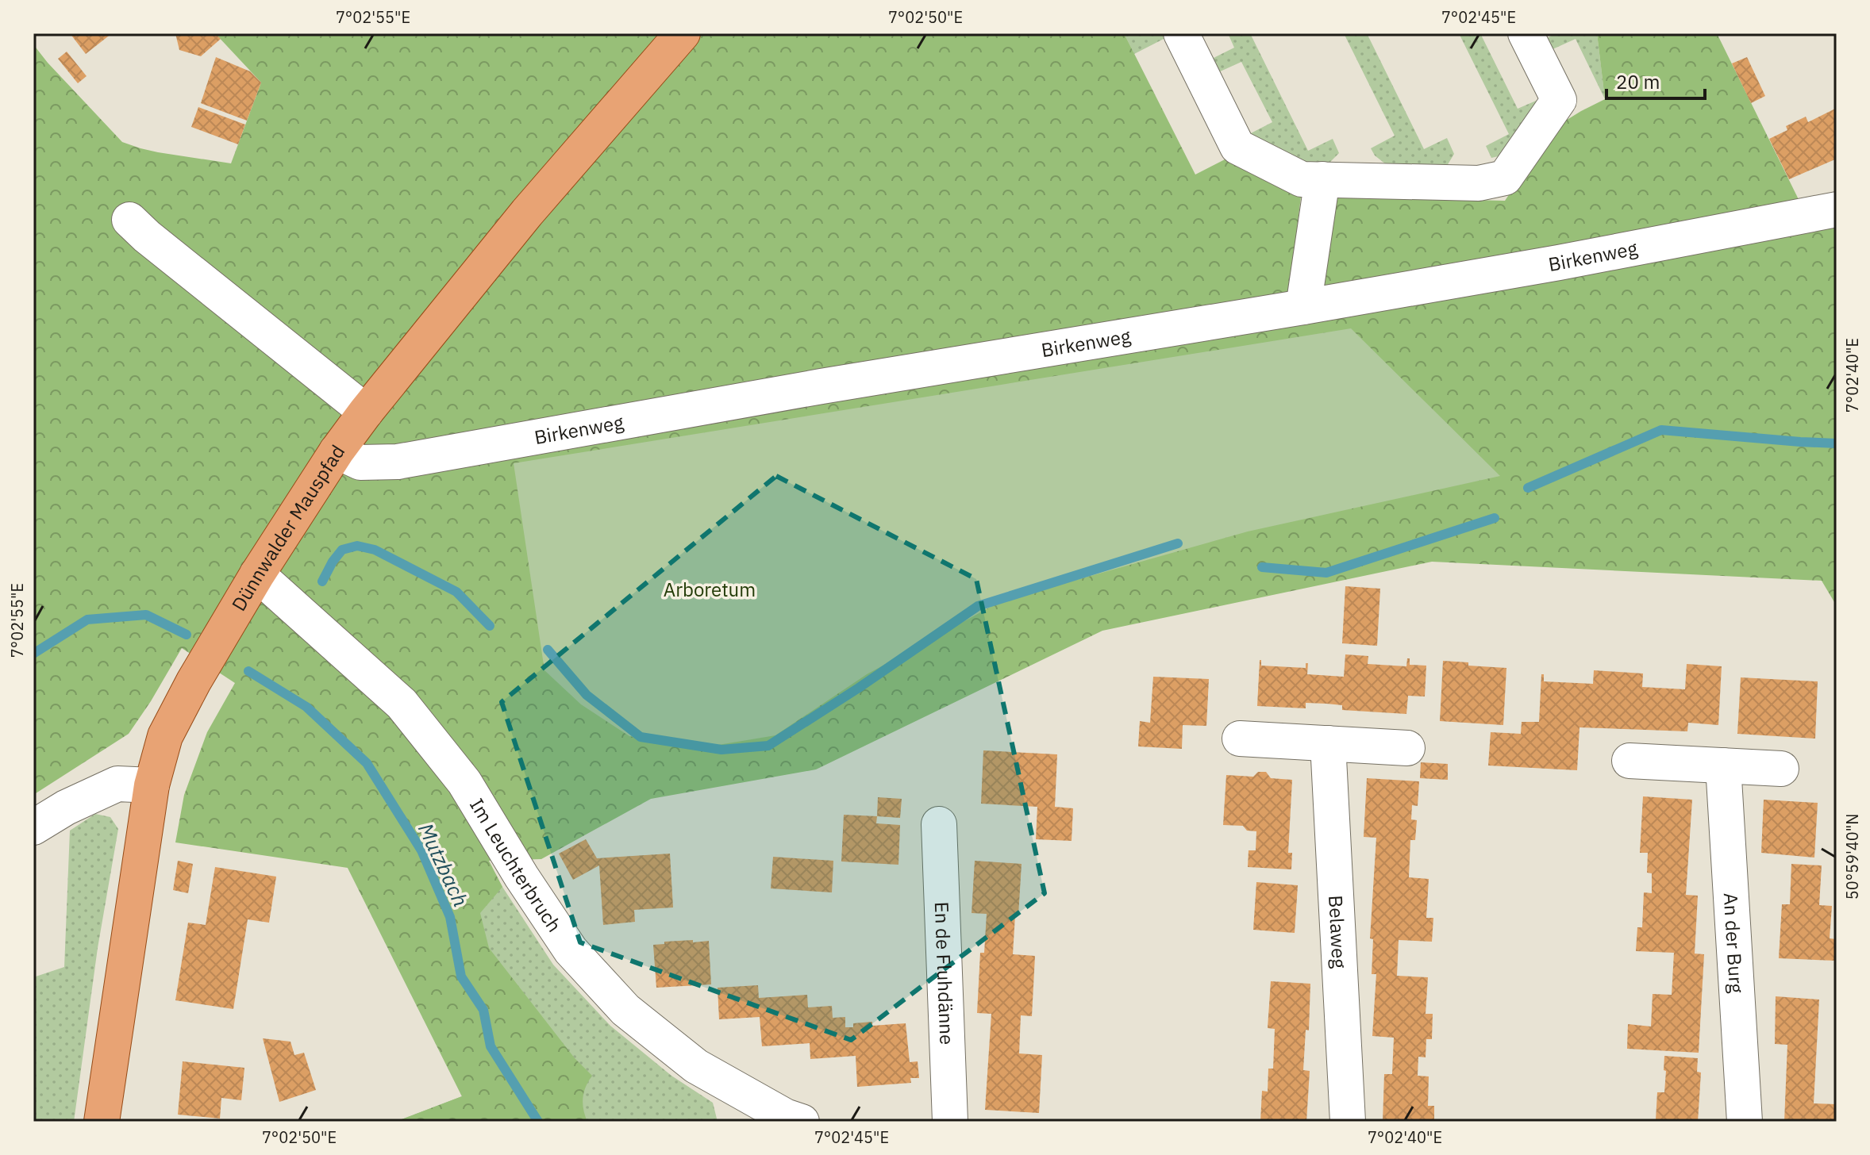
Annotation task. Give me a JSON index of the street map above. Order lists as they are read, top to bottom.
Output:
{
  "streets": {
    "main road": ["Dünnwalder Mauspfad"],
    "street": [
      "Birkenweg",
      "Im Leuchterbruch",
      "Belaweg",
      "An der Burg",
      "En de Fluhdänne"
    ]
  },
  "crossings": [
    ["Birkenweg", "Dünnwalder Mauspfad"],
    ["Dünnwalder Mauspfad", "Im Leuchterbruch"]
  ],
  "water": ["Mutzbach"],
  "parks": ["Arboretum"],
  "scale_bar": "20 m",
  "coordinates": [
    "7°02'55\"E",
    "7°02'50\"E",
    "7°02'45\"E",
    "7°02'40\"E",
    "50°59'40\"N"
  ]
}
